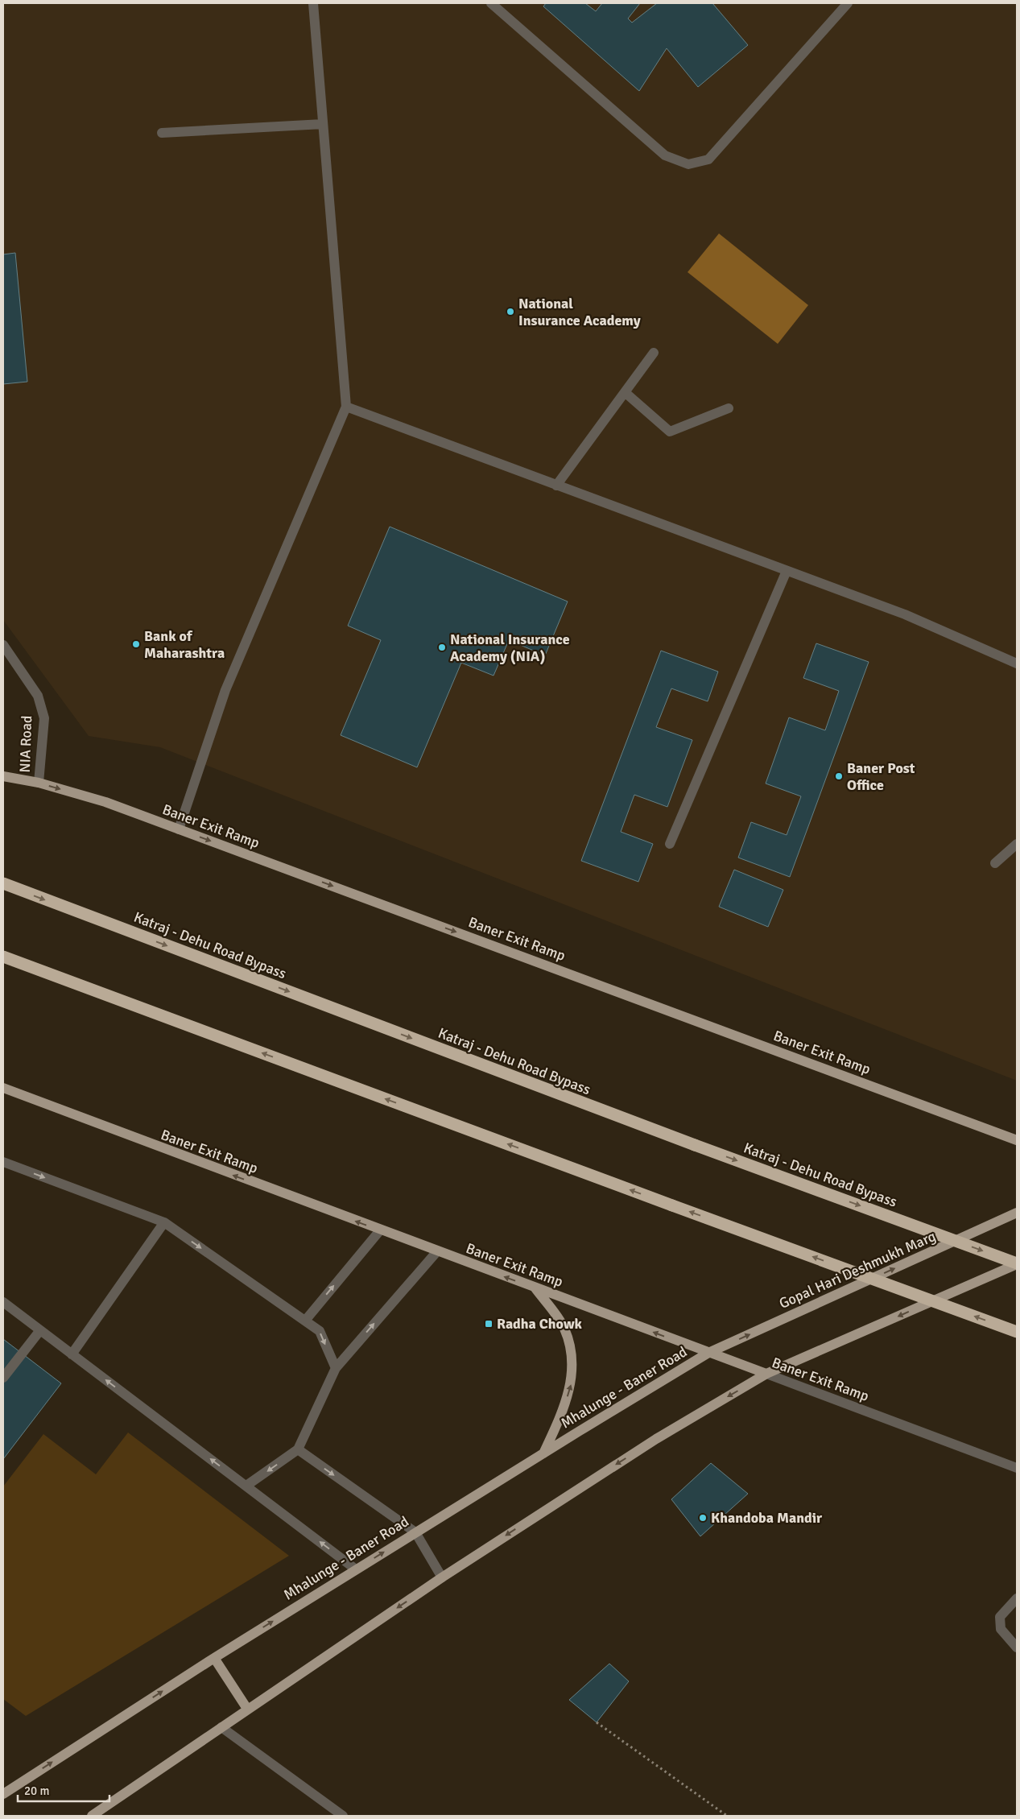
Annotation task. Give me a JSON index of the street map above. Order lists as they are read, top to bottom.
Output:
{
  "streets": {
    "highway": ["Katraj - Dehu Road Bypass"],
    "main road": ["Baner Exit Ramp", "Gopal Hari Deshmukh Marg", "Mhalunge - Baner Road"],
    "street": ["NIA Road"]
  },
  "crossings": [
    ["NIA Road", "Baner Exit Ramp"],
    ["Baner Exit Ramp", "Gopal Hari Deshmukh Marg"],
    ["Baner Exit Ramp", "Mhalunge - Baner Road"],
    ["Gopal Hari Deshmukh Marg", "Mhalunge - Baner Road"]
  ],
  "places": {
    "other": [
      "National Insurance Academy",
      "Bank of Maharashtra",
      "National Insurance Academy (NIA)",
      "Baner Post Office",
      "Khandoba Mandir"
    ],
    "transit": ["Radha Chowk"]
  },
  "scale_bar": "20 m"
}
